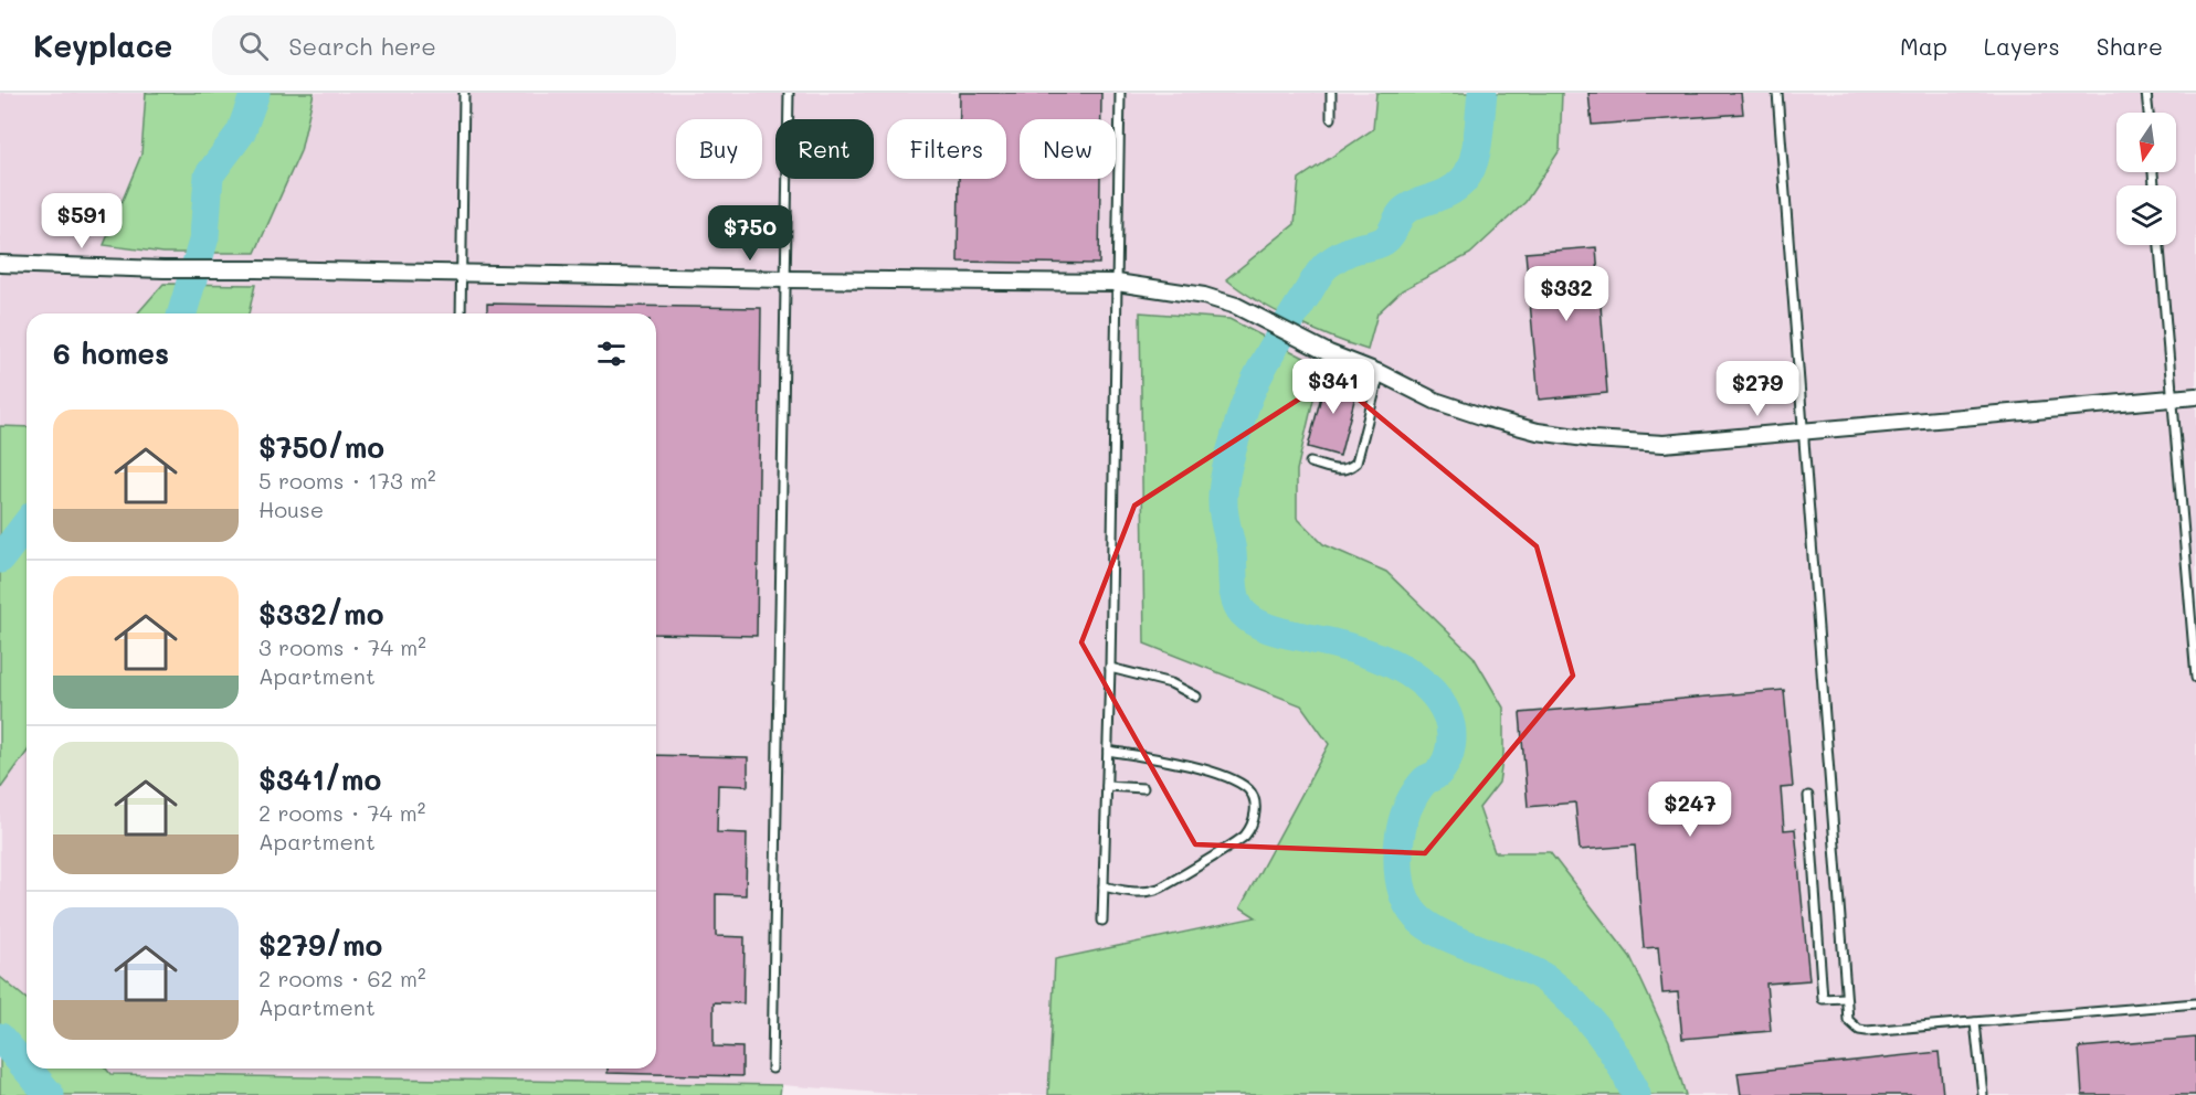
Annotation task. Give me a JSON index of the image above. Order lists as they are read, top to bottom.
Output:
{
  "north": "bottom",
  "page": {
    "header": "Keyplace",
    "search": "Search here",
    "nav": ["Map", "Layers", "Share"],
    "chip": [
      "Buy",
      "Rent",
      "Filters",
      "New"
    ],
    "price": [
      "$591",
      "$750",
      "$332",
      "$341",
      "$279",
      "$247"
    ],
    "heading": "6 homes",
    "list": [
      {
        "name": "$750/mo",
        "note": "5 rooms · 173 m² · House"
      },
      {
        "name": "$332/mo",
        "note": "3 rooms · 74 m² · Apartment"
      },
      {
        "name": "$341/mo",
        "note": "2 rooms · 74 m² · Apartment"
      },
      {
        "name": "$279/mo",
        "note": "2 rooms · 62 m² · Apartment"
      }
    ]
  }
}
